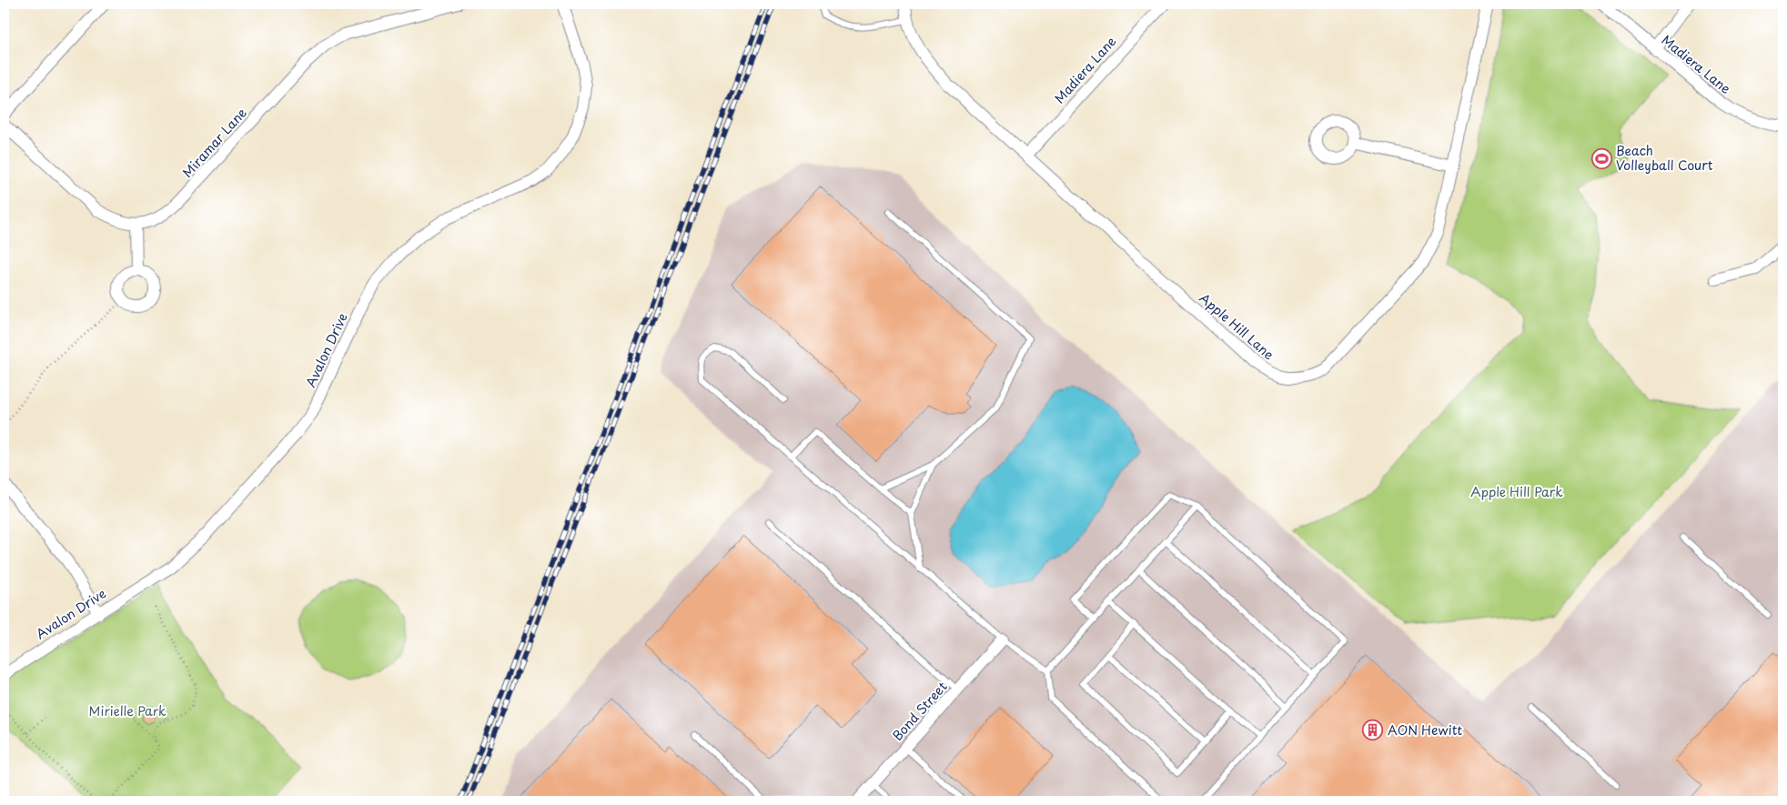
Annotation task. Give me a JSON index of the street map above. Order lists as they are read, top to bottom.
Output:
{
  "streets": {
    "street": [
      "Madiera Lane",
      "Miramar Lane",
      "Apple Hill Lane",
      "Avalon Drive",
      "Bond Street"
    ]
  },
  "crossings": [
    ["Madiera Lane", "Apple Hill Lane"]
  ],
  "parks": ["Apple Hill Park", "Mirielle Park"],
  "places": {
    "sports": ["Beach Volleyball Court"],
    "building": ["AON Hewitt"]
  }
}
